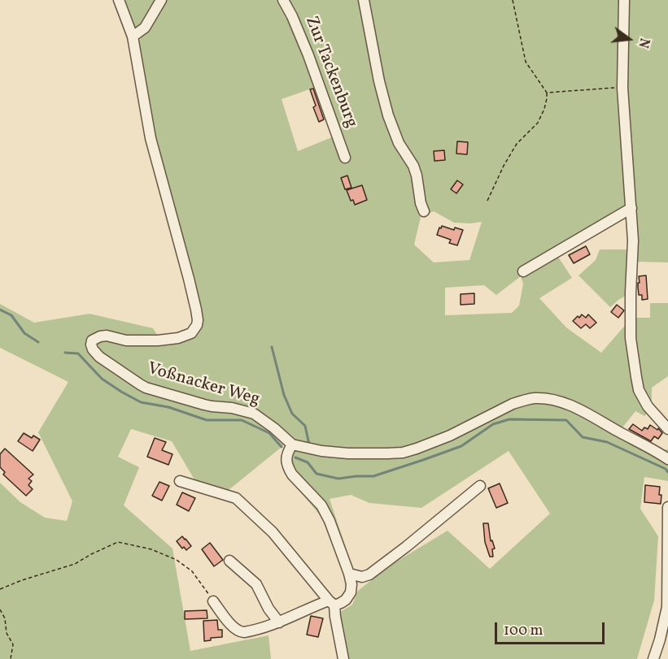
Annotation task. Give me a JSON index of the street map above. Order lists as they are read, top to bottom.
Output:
{
  "streets": {
    "street": ["Zur Tackenburg", "Voßnacker Weg"]
  },
  "scale_bar": "100 m",
  "north": "right"
}
